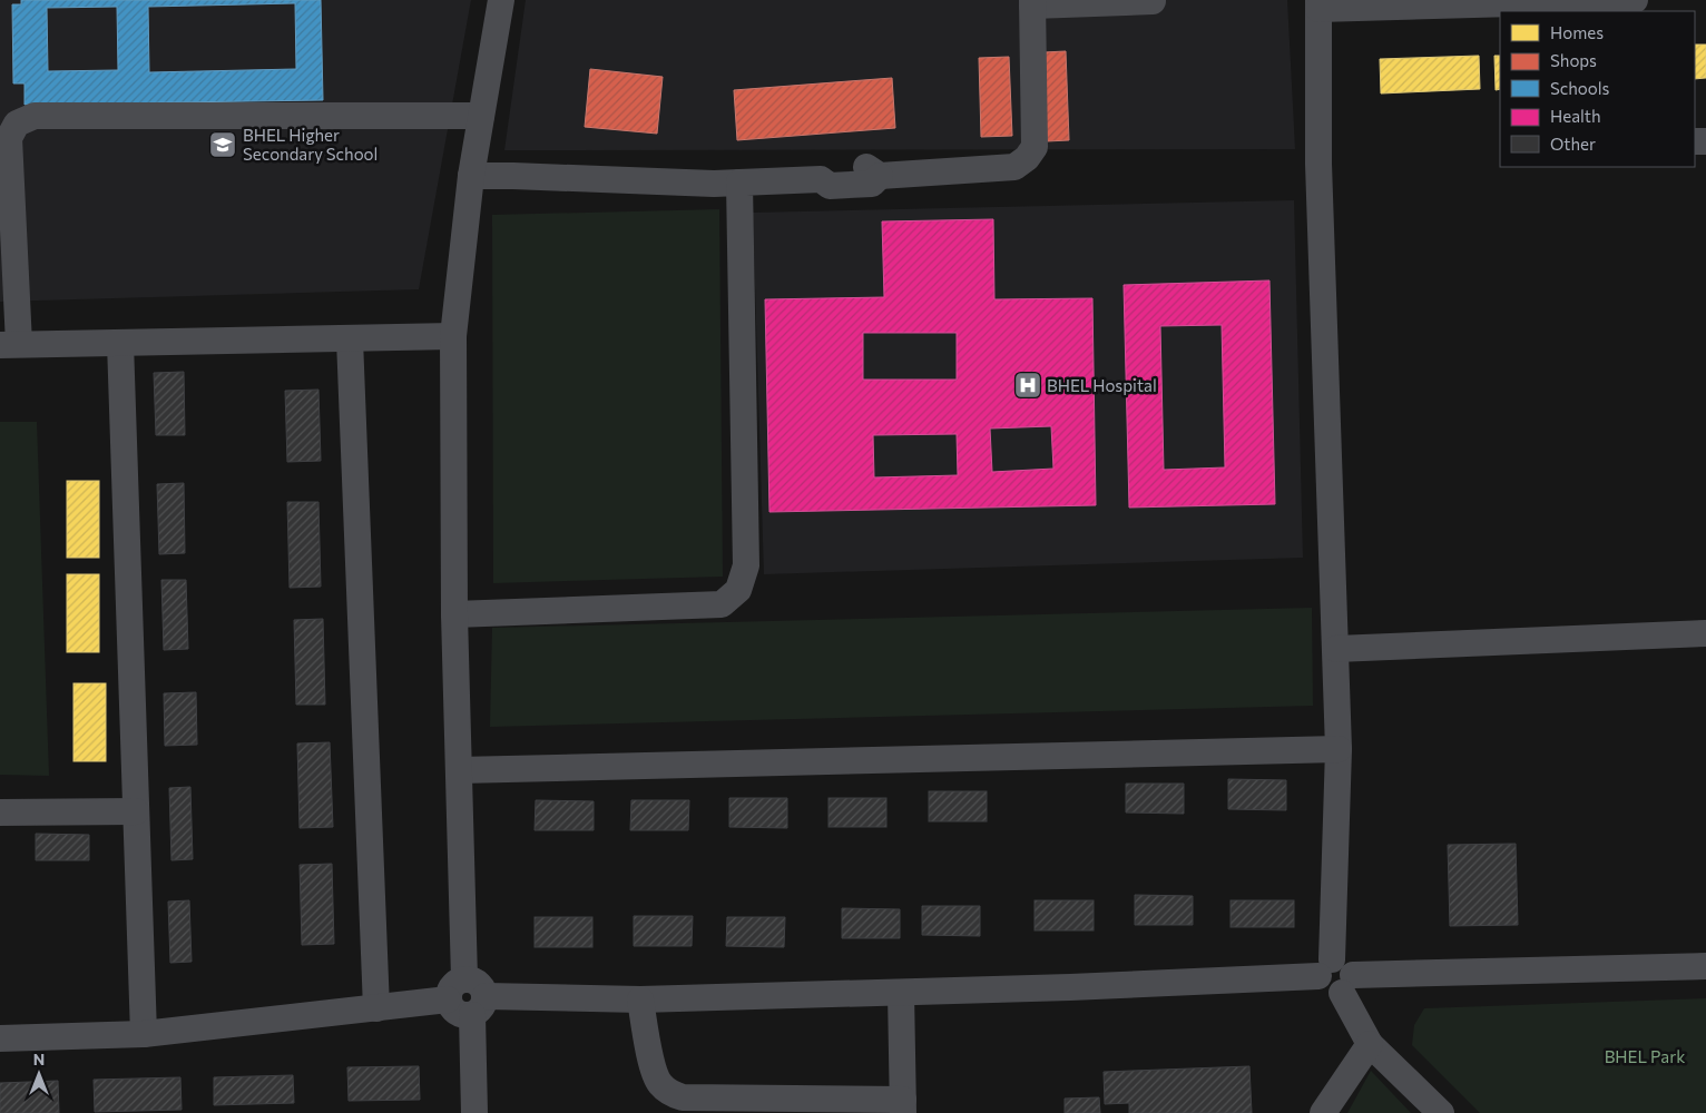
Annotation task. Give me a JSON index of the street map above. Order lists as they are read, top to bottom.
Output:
{
  "parks": ["BHEL Park"],
  "places": {
    "school or university": ["BHEL Higher Secondary School"],
    "hospital": ["BHEL Hospital"]
  },
  "legend": [
    "Homes",
    "Shops",
    "Schools",
    "Health",
    "Other"
  ],
  "north": "top"
}
